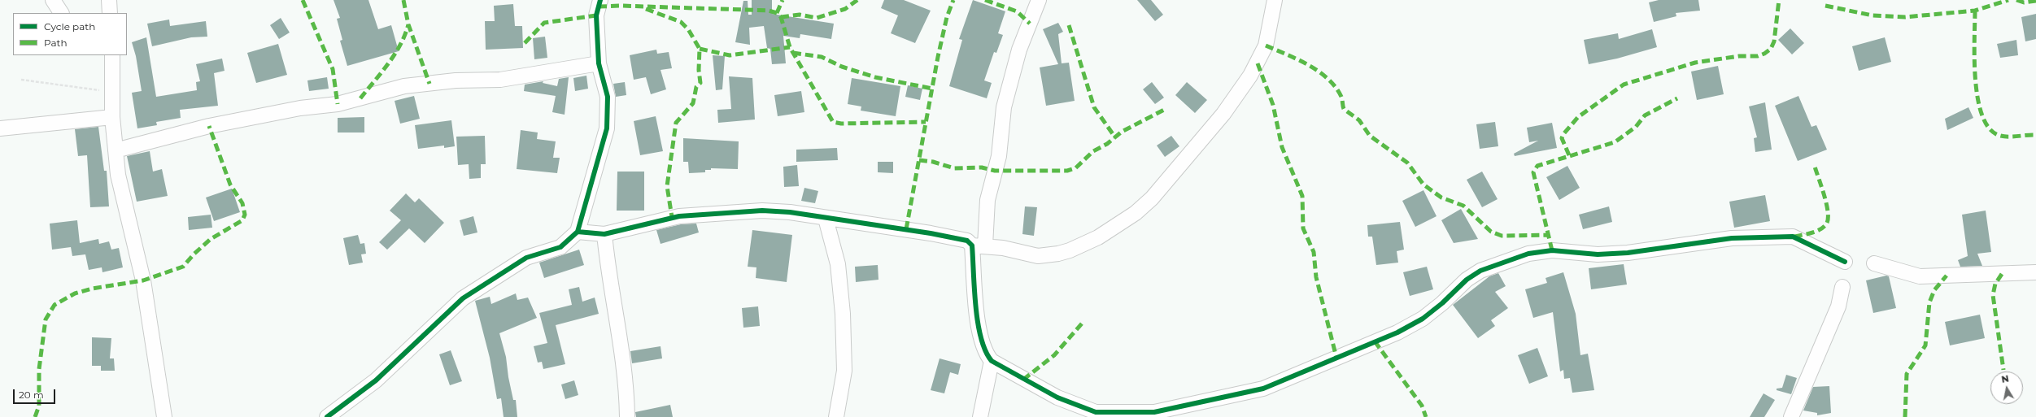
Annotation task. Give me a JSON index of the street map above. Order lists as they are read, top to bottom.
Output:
{
  "legend": ["Cycle path", "Path"],
  "scale_bar": "20 m",
  "north": "top"
}
